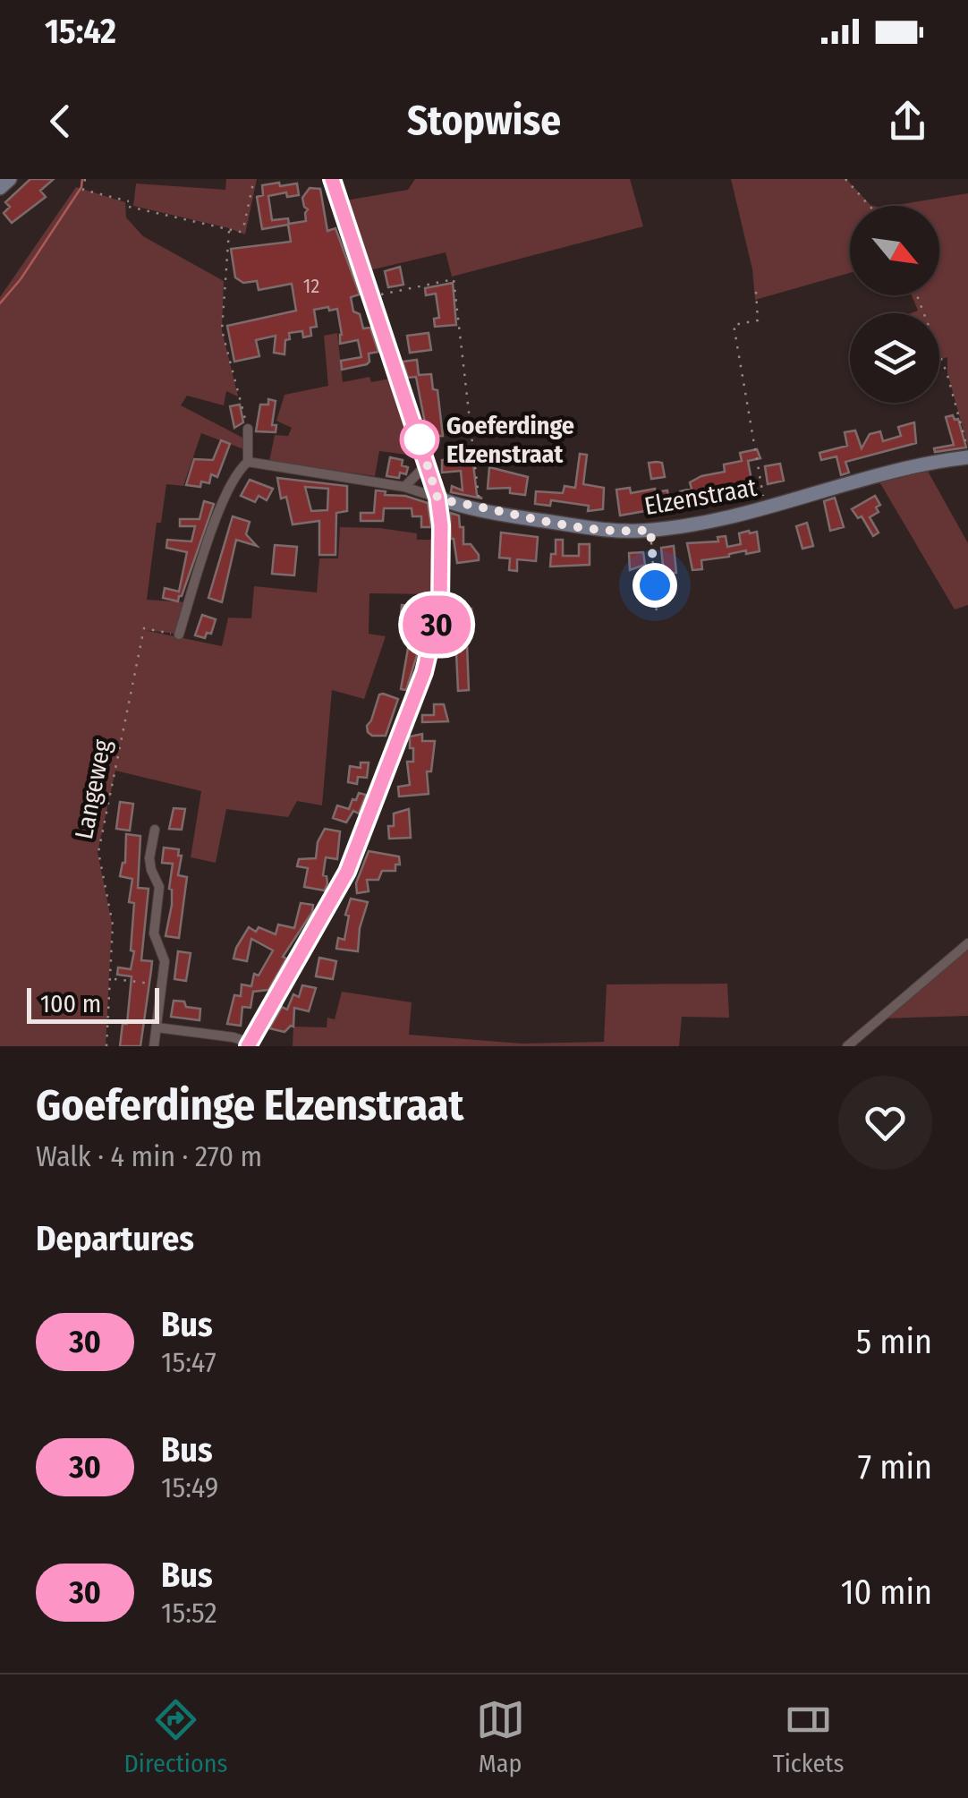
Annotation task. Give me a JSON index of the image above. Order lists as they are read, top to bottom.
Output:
{
  "streets": {
    "street": ["Elzenstraat"],
    "path": ["Langeweg"]
  },
  "places": ["Goeferdinge Elzenstraat"],
  "lines": ["bus line 30"],
  "house_numbers": ["12"],
  "scale_bar": "100 m",
  "north": "bottom right",
  "page": {
    "status": "15:42",
    "header": "Stopwise",
    "on_map": "30",
    "scale": "100 m",
    "heading": [
      ["Goeferdinge Elzenstraat", "Walk · 4 min · 270 m"],
      "Departures"
    ],
    "list": [
      {
        "mark": "30",
        "name": "Bus",
        "note": "15:47",
        "value": "5 min"
      },
      {
        "mark": "30",
        "name": "Bus",
        "note": "15:49",
        "value": "7 min"
      },
      {
        "mark": "30",
        "name": "Bus",
        "note": "15:52",
        "value": "10 min"
      }
    ],
    "tabs": ["Directions", "Map", "Tickets"]
  }
}
